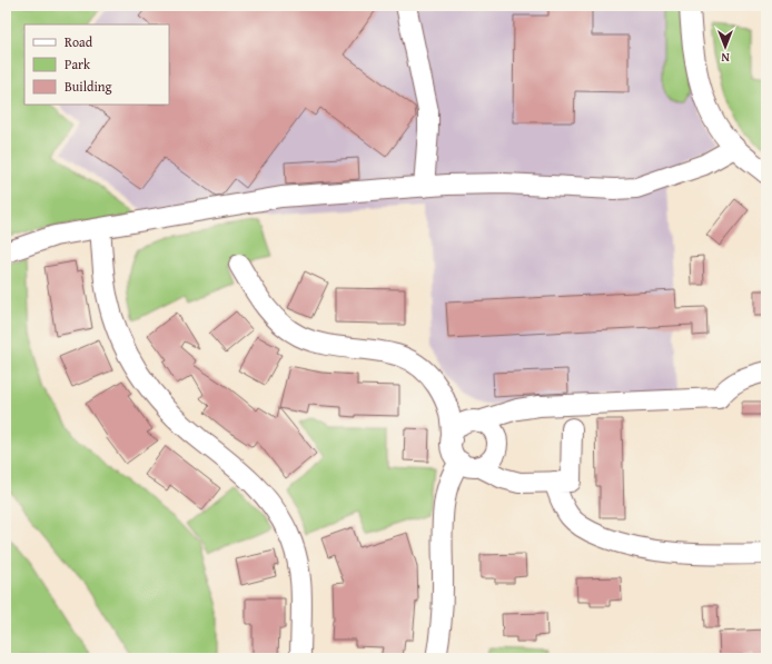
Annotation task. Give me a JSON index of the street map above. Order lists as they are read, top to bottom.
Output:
{
  "legend": ["Road", "Park", "Building"],
  "north": "bottom"
}
